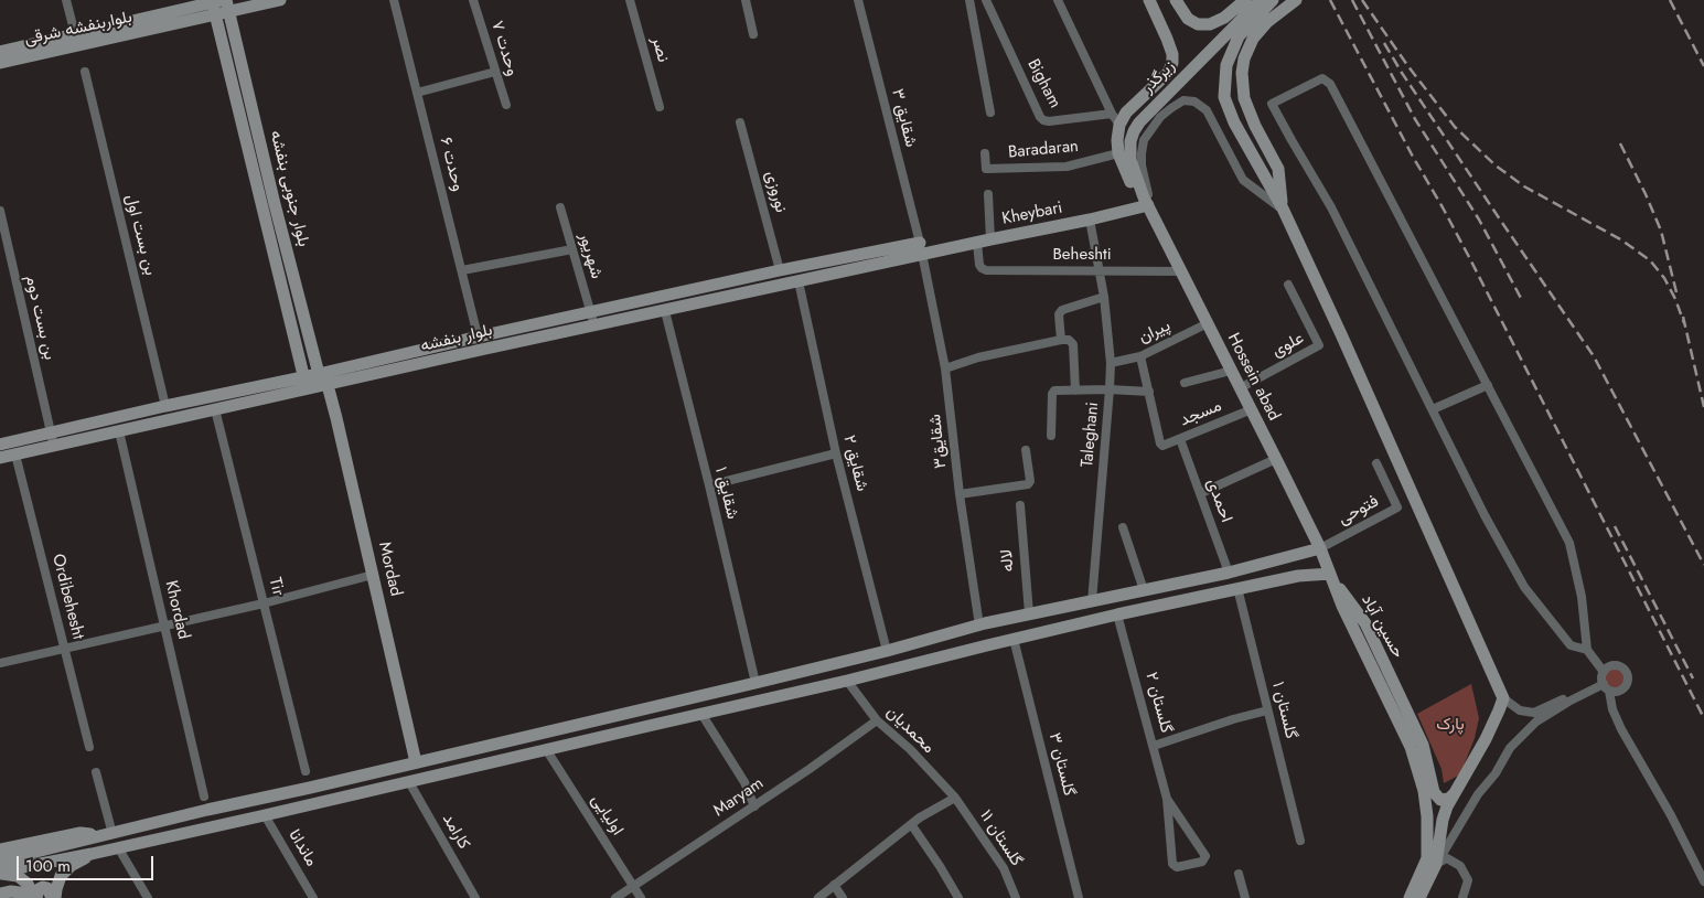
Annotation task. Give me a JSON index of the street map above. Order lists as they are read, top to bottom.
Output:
{
  "streets": {
    "main road": [
      "بلواربنفشه شرقی",
      "زیرگذر",
      "بلوار جنوبی بنفشه",
      "Kheybari",
      "بلوار بنفشه",
      "Hossein abad",
      "Mordad",
      "حسین آباد"
    ],
    "street": [
      "وحدت ۷",
      "نصر",
      "Bigham",
      "شقایق ۳",
      "Baradaran",
      "وحدت ۶",
      "نوروزی",
      "بن بست اول",
      "Beheshti",
      "شهریور",
      "بن بست دوم",
      "پیران",
      "علوی",
      "مسجد",
      "Taleghani",
      "شقایق۳",
      "شقایق ۲",
      "شقایق ۱",
      "احمدی",
      "فتوحی",
      "لاله",
      "Tir",
      "Ordibehesht",
      "Khordad",
      "گلستان ۲",
      "گلستان ۱",
      "محمدیان",
      "گلستان ۳",
      "Maryam",
      "اولیایی",
      "کارامد",
      "گلستان ۱۱",
      "ماندانا"
    ]
  },
  "crossings": [
    ["بلواربنفشه شرقی", "بلوار جنوبی بنفشه"],
    ["زیرگذر", "Kheybari"],
    ["زیرگذر", "Hossein abad"],
    ["شقایق ۳", "Kheybari"],
    ["شقایق ۳", "بلوار بنفشه"],
    ["شقایق ۳", "شقایق۳"],
    ["وحدت ۶", "بلوار بنفشه"],
    ["بلوار جنوبی بنفشه", "بلوار بنفشه"],
    ["نوروزی", "بلوار بنفشه"],
    ["Kheybari", "Beheshti"],
    ["Kheybari", "بلوار بنفشه"],
    ["Kheybari", "Hossein abad"],
    ["Kheybari", "Taleghani"],
    ["Kheybari", "شقایق۳"],
    ["بن بست اول", "بلوار بنفشه"],
    ["Beheshti", "Hossein abad"],
    ["Beheshti", "Taleghani"],
    ["شهریور", "بلوار بنفشه"],
    ["بن بست دوم", "بلوار بنفشه"],
    ["پیران", "Hossein abad"],
    ["پیران", "Taleghani"],
    ["بلوار بنفشه", "شقایق۳"],
    ["بلوار بنفشه", "شقایق ۲"],
    ["بلوار بنفشه", "شقایق ۱"],
    ["بلوار بنفشه", "Mordad"],
    ["بلوار بنفشه", "Tir"],
    ["بلوار بنفشه", "Ordibehesht"],
    ["بلوار بنفشه", "Khordad"],
    ["علوی", "Hossein abad"],
    ["Hossein abad", "مسجد"],
    ["Hossein abad", "فتوحی"],
    ["Hossein abad", "حسین آباد"],
    ["مسجد", "احمدی"],
    ["محمدیان", "Maryam"],
    ["محمدیان", "گلستان ۱۱"],
    ["Maryam", "اولیایی"]
  ],
  "parks": ["پارک"],
  "scale_bar": "100 m"
}
